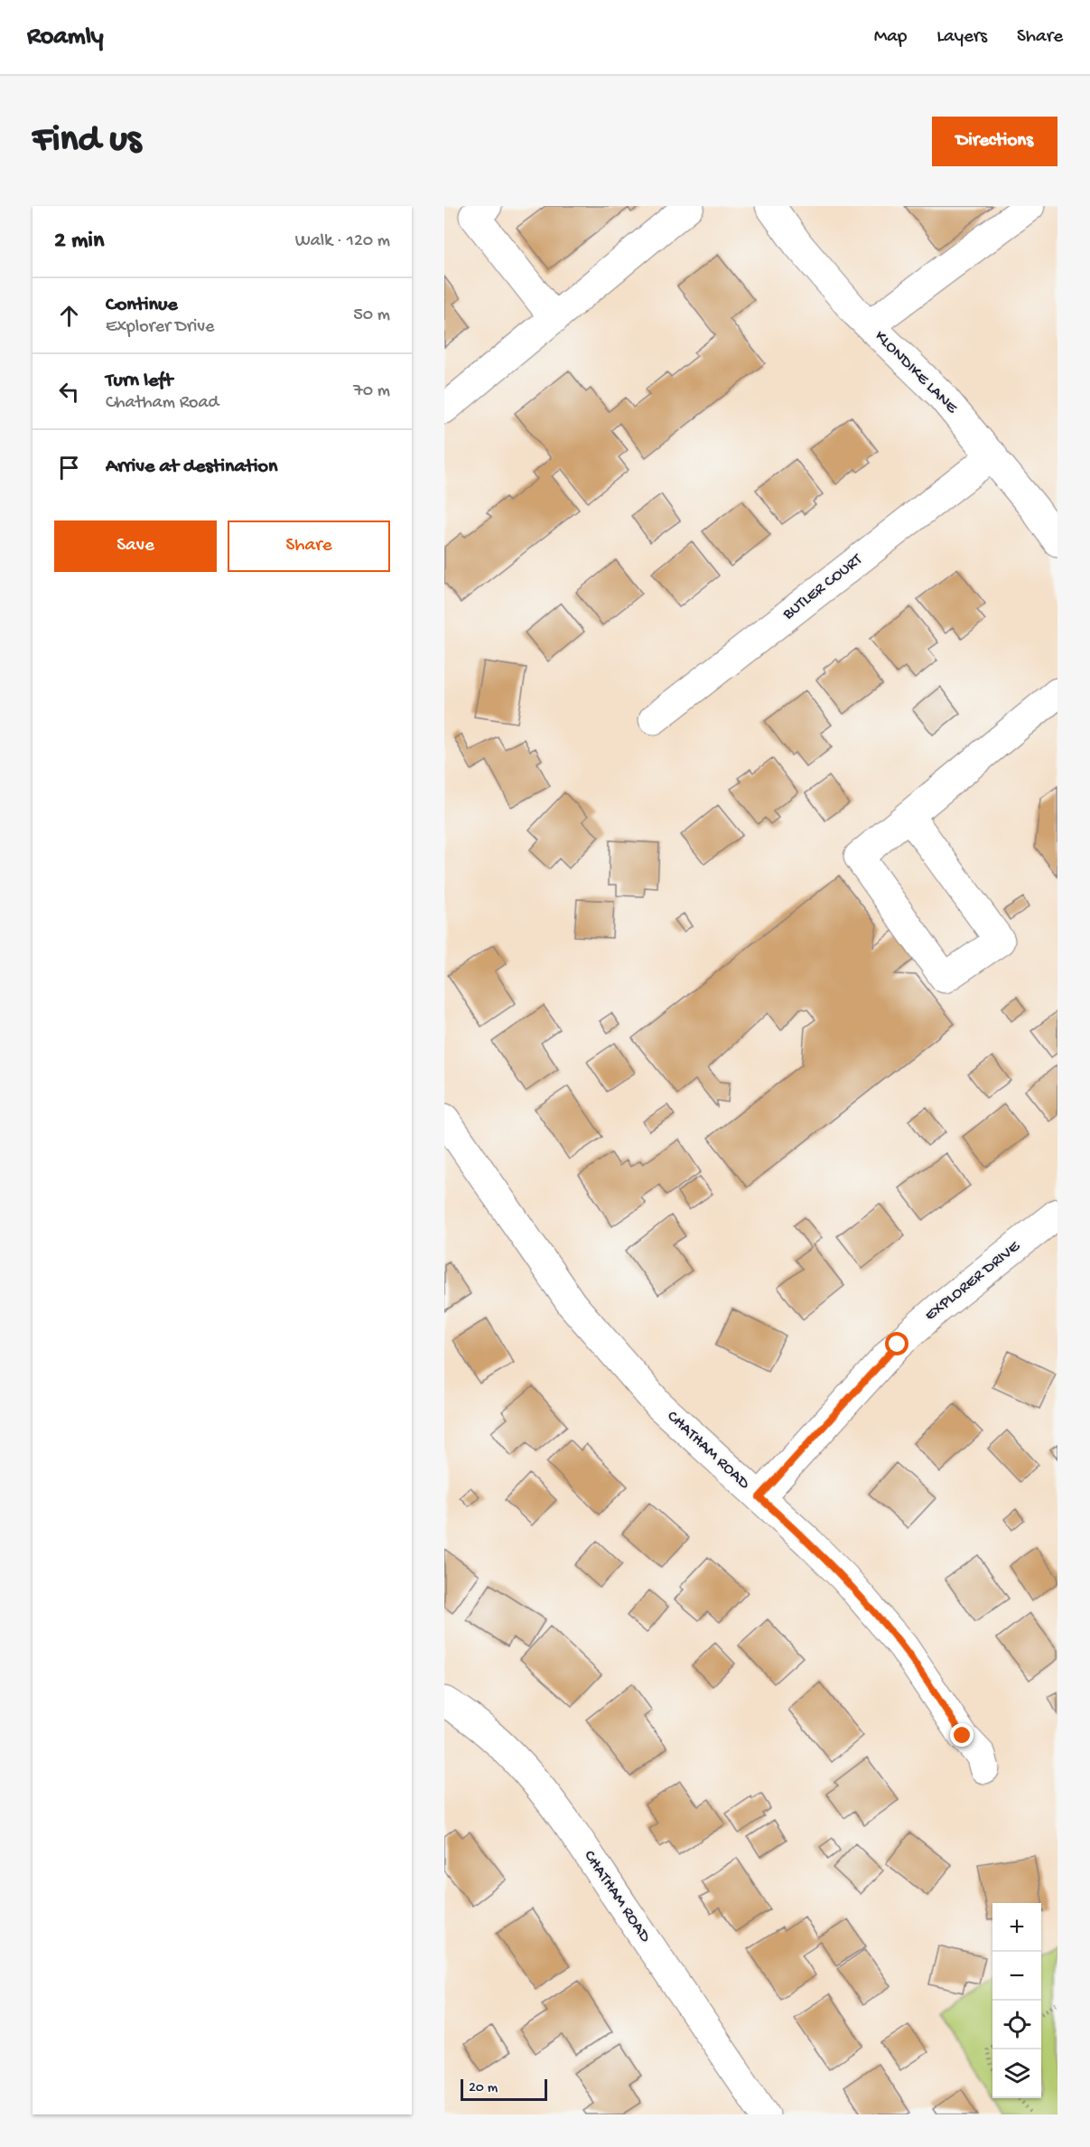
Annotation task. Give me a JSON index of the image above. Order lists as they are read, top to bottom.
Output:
{
  "streets": {
    "street": [
      "KLONDIKE LANE",
      "BUTLER COURT",
      "EXPLORER DRIVE",
      "CHATHAM ROAD"
    ]
  },
  "crossings": [
    ["KLONDIKE LANE", "BUTLER COURT"],
    ["EXPLORER DRIVE", "CHATHAM ROAD"]
  ],
  "scale_bar": "20 m",
  "page": {
    "header": "Roamly",
    "nav": ["Map", "Layers", "Share"],
    "buttons": [
      "Directions",
      ["Save", "Share"]
    ],
    "title": "Find us",
    "heading": ["2 min", "Walk · 120 m"],
    "list": [
      ["Continue", "Explorer Drive", "50 m"],
      ["Turn left", "Chatham Road", "70 m"],
      "Arrive at destination"
    ],
    "map_buttons": ["+", "−"],
    "scale": "20 m"
  }
}
